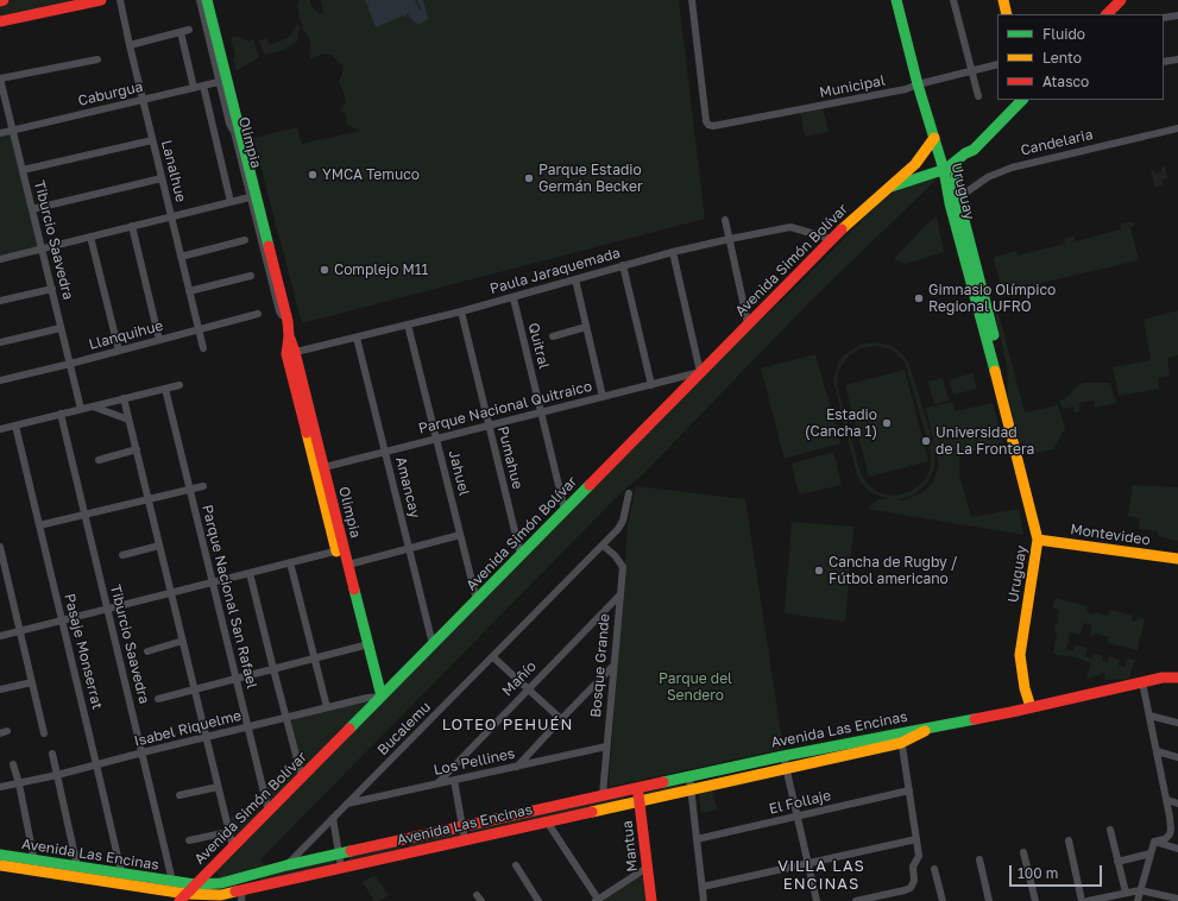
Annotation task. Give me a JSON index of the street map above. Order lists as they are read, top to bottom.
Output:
{
  "streets": {
    "main road": [
      "Olimpia",
      "Uruguay",
      "Avenida Simón Bolívar",
      "Montevideo",
      "Avenida Las Encinas",
      "Mantua"
    ],
    "street": [
      "Municipal",
      "Caburgua",
      "Candelaria",
      "Lanalhue",
      "Tiburcio Saavedra",
      "Paula Jaraquemada",
      "Llanquihue",
      "Quitral",
      "Parque Nacional Quitraico",
      "Pumahue",
      "Jahuel",
      "Amancay",
      "Parque Nacional San Rafael",
      "Pasaje Monserrat",
      "Bosque Grande",
      "Mañío",
      "Isabel Riquelme",
      "Bucalemu",
      "Los Pellines",
      "El Follaje"
    ]
  },
  "crossings": [
    ["Municipal", "Uruguay"],
    ["Caburgua", "Olimpia"],
    ["Caburgua", "Lanalhue"],
    ["Caburgua", "Tiburcio Saavedra"],
    ["Olimpia", "Avenida Simón Bolívar"],
    ["Olimpia", "Paula Jaraquemada"],
    ["Olimpia", "Parque Nacional Quitraico"],
    ["Olimpia", "Isabel Riquelme"],
    ["Candelaria", "Uruguay"],
    ["Lanalhue", "Llanquihue"],
    ["Uruguay", "Avenida Simón Bolívar"],
    ["Uruguay", "Montevideo"],
    ["Uruguay", "Avenida Las Encinas"],
    ["Tiburcio Saavedra", "Llanquihue"],
    ["Tiburcio Saavedra", "Isabel Riquelme"],
    ["Tiburcio Saavedra", "Avenida Las Encinas"],
    ["Avenida Simón Bolívar", "Paula Jaraquemada"],
    ["Avenida Simón Bolívar", "Quitral"],
    ["Avenida Simón Bolívar", "Parque Nacional Quitraico"],
    ["Avenida Simón Bolívar", "Pumahue"],
    ["Avenida Simón Bolívar", "Jahuel"],
    ["Avenida Simón Bolívar", "Amancay"],
    ["Avenida Simón Bolívar", "Parque Nacional San Rafael"],
    ["Avenida Simón Bolívar", "Isabel Riquelme"],
    ["Avenida Simón Bolívar", "Avenida Las Encinas"],
    ["Paula Jaraquemada", "Quitral"],
    ["Paula Jaraquemada", "Pumahue"],
    ["Paula Jaraquemada", "Jahuel"],
    ["Paula Jaraquemada", "Amancay"],
    ["Quitral", "Parque Nacional Quitraico"],
    ["Parque Nacional Quitraico", "Pumahue"],
    ["Parque Nacional Quitraico", "Jahuel"],
    ["Parque Nacional Quitraico", "Amancay"],
    ["Parque Nacional San Rafael", "Isabel Riquelme"],
    ["Pasaje Monserrat", "Isabel Riquelme"],
    ["Pasaje Monserrat", "Avenida Las Encinas"],
    ["Bosque Grande", "Mañío"],
    ["Bosque Grande", "Bucalemu"],
    ["Bosque Grande", "Avenida Las Encinas"],
    ["Bosque Grande", "Los Pellines"],
    ["Mañío", "Los Pellines"],
    ["Bucalemu", "Avenida Las Encinas"],
    ["Bucalemu", "Los Pellines"],
    ["Avenida Las Encinas", "Mantua"]
  ],
  "districts": ["LOTEO PEHUÉN", "VILLA LAS ENCINAS"],
  "parks": ["Parque del Sendero"],
  "places": [
    "YMCA Temuco",
    "Parque Estadio Germán Becker",
    "Complejo M11",
    "Gimnasio Olímpico Regional UFRO",
    "Estadio (Cancha 1)",
    "Universidad de La Frontera",
    "Cancha de Rugby / Fútbol americano"
  ],
  "legend": ["Fluido", "Lento", "Atasco"],
  "scale_bar": "100 m"
}
